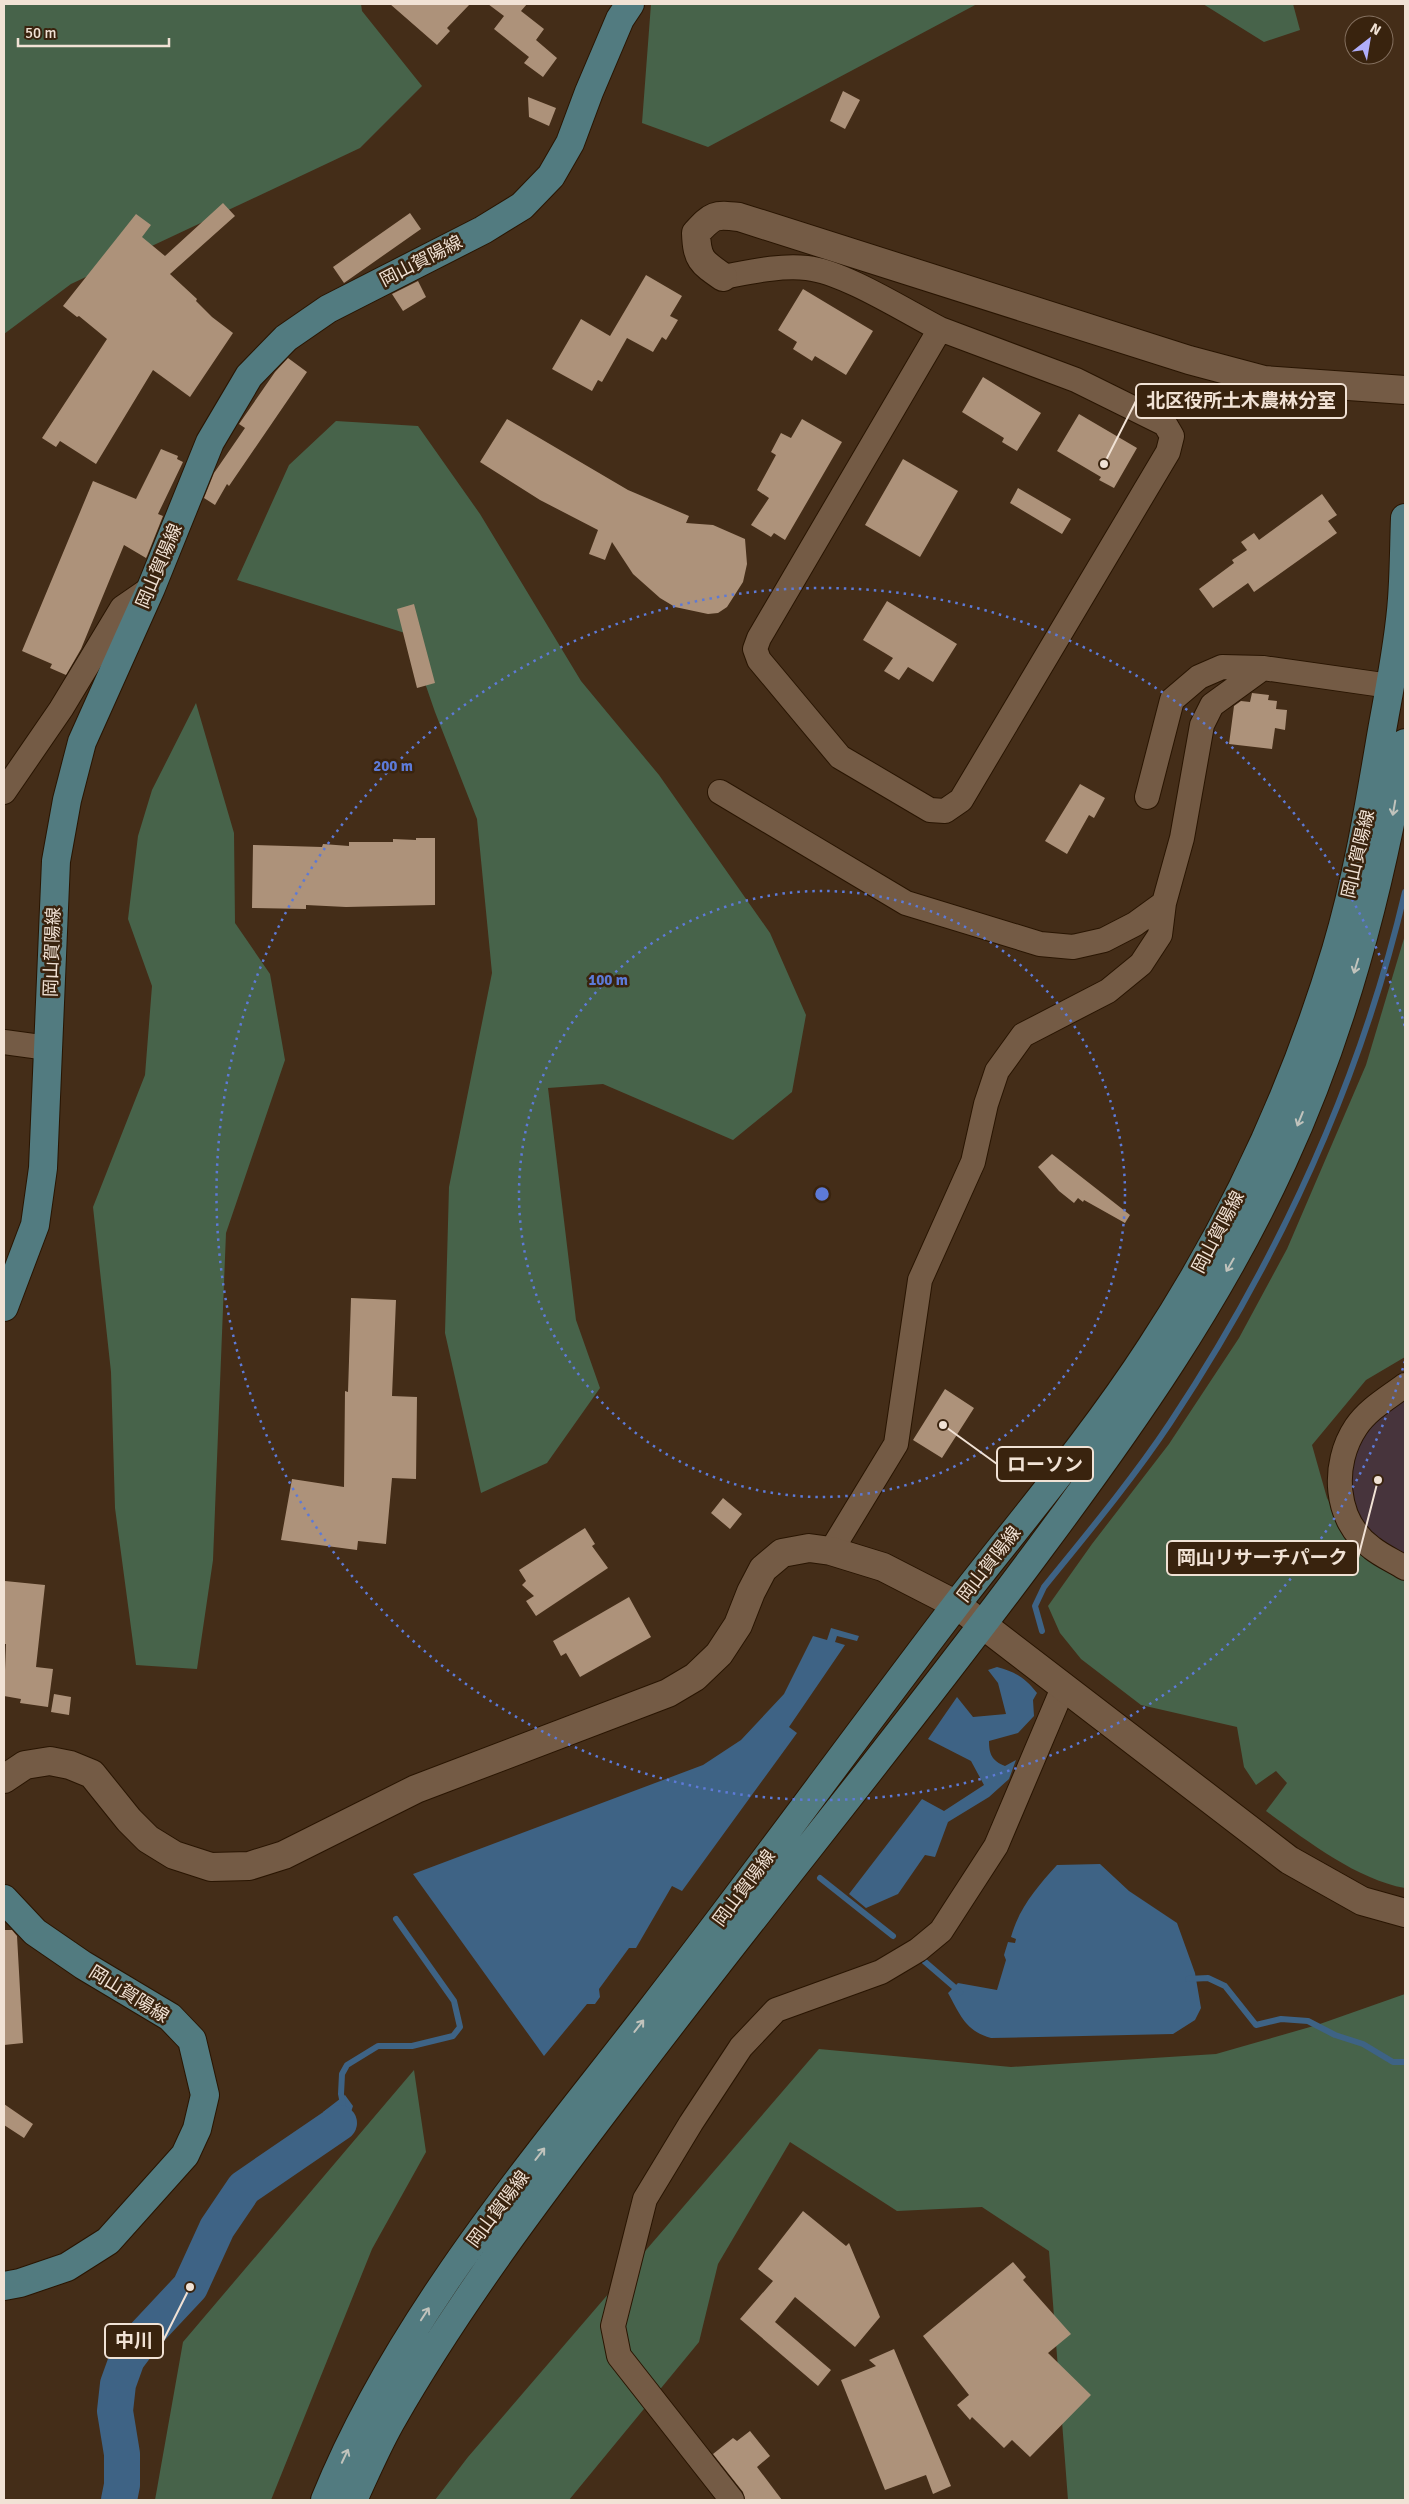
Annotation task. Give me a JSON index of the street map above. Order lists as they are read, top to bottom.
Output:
{
  "streets": {
    "main road": ["岡山賀陽線"]
  },
  "places": [
    "北区役所土木農林分室",
    "ローソン",
    "岡山リサーチパーク",
    "中川"
  ],
  "scale_bar": "50 m",
  "north": "top right",
  "rings": ["200 m", "100 m"]
}
